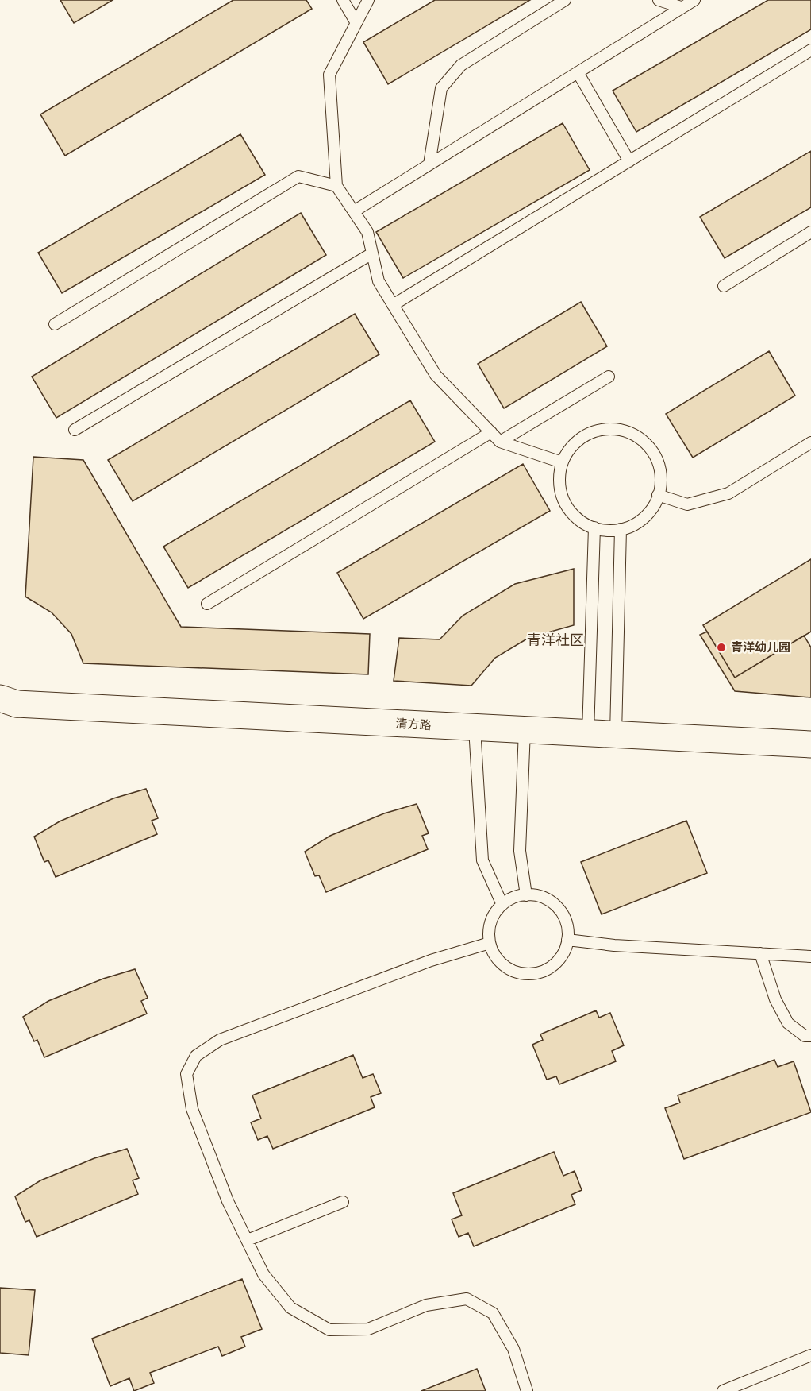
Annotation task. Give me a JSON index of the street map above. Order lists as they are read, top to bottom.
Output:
{
  "streets": {
    "street": ["清方路"]
  },
  "districts": ["青洋社区"],
  "places": ["青洋幼儿园"]
}
